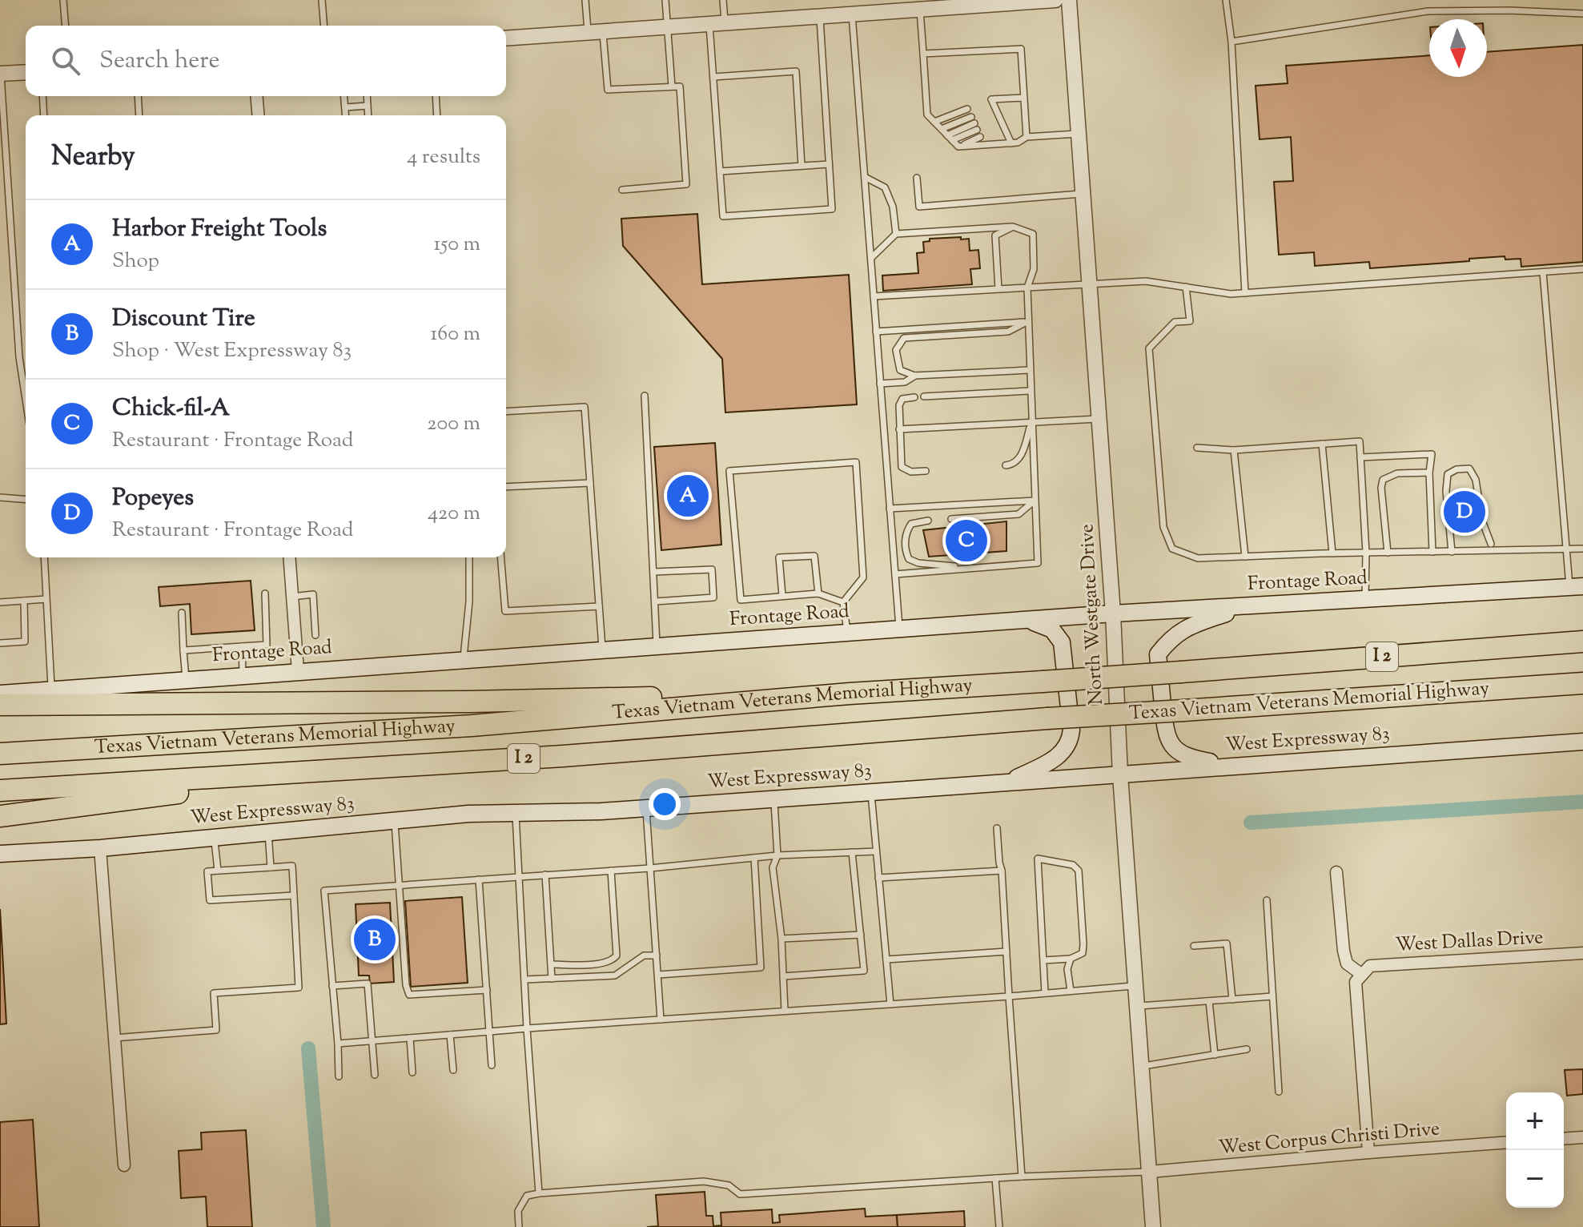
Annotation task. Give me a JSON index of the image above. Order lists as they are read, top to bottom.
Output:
{
  "streets": {
    "highway": ["I 2", "Texas Vietnam Veterans Memorial Highway"],
    "main road": ["Frontage Road", "West Expressway 83"],
    "street": ["North Westgate Drive", "West Dallas Drive", "West Corpus Christi Drive"]
  },
  "crossings": [
    ["Frontage Road", "North Westgate Drive"],
    ["North Westgate Drive", "West Expressway 83"],
    ["North Westgate Drive", "West Corpus Christi Drive"]
  ],
  "north": "bottom",
  "page": {
    "search": "Search here",
    "heading": ["Nearby", "4 results"],
    "list": [
      {
        "mark": "A",
        "name": "Harbor Freight Tools",
        "note": "Shop",
        "value": "150 m"
      },
      {
        "mark": "B",
        "name": "Discount Tire",
        "note": "Shop · West Expressway 83",
        "value": "160 m"
      },
      {
        "mark": "C",
        "name": "Chick-fil-A",
        "note": "Restaurant · Frontage Road",
        "value": "200 m"
      },
      {
        "mark": "D",
        "name": "Popeyes",
        "note": "Restaurant · Frontage Road",
        "value": "420 m"
      }
    ],
    "pins": [
      "A",
      "D",
      "C",
      "B"
    ],
    "map_buttons": ["+", "−"]
  }
}
